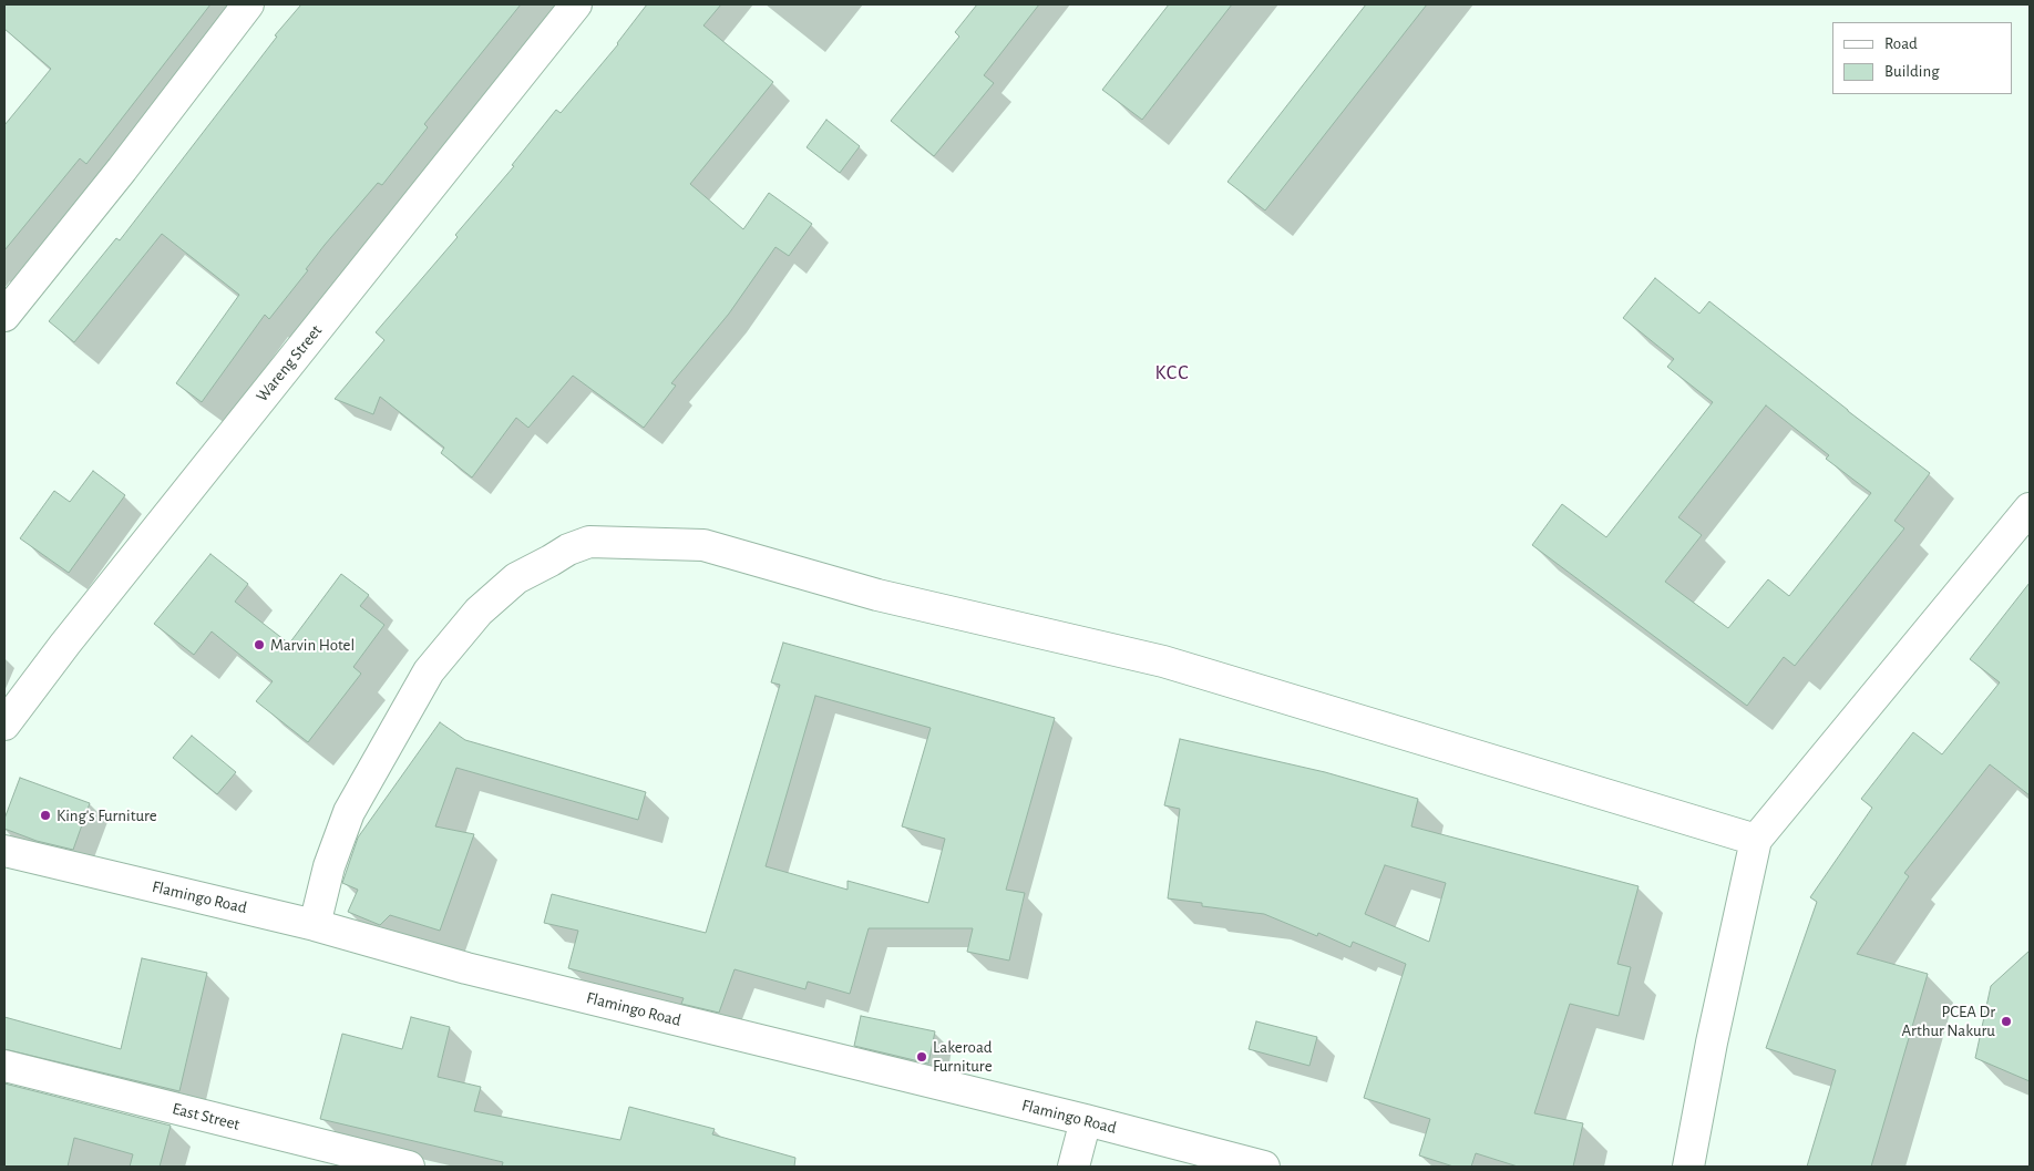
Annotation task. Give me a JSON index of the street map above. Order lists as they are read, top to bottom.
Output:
{
  "streets": {
    "street": ["Wareng Street", "Flamingo Road", "East Street"]
  },
  "districts": ["KCC"],
  "places": [
    "Marvin Hotel",
    "King's Furniture",
    "PCEA Dr Arthur Nakuru",
    "Lakeroad Furniture"
  ],
  "legend": ["Road", "Building"]
}
